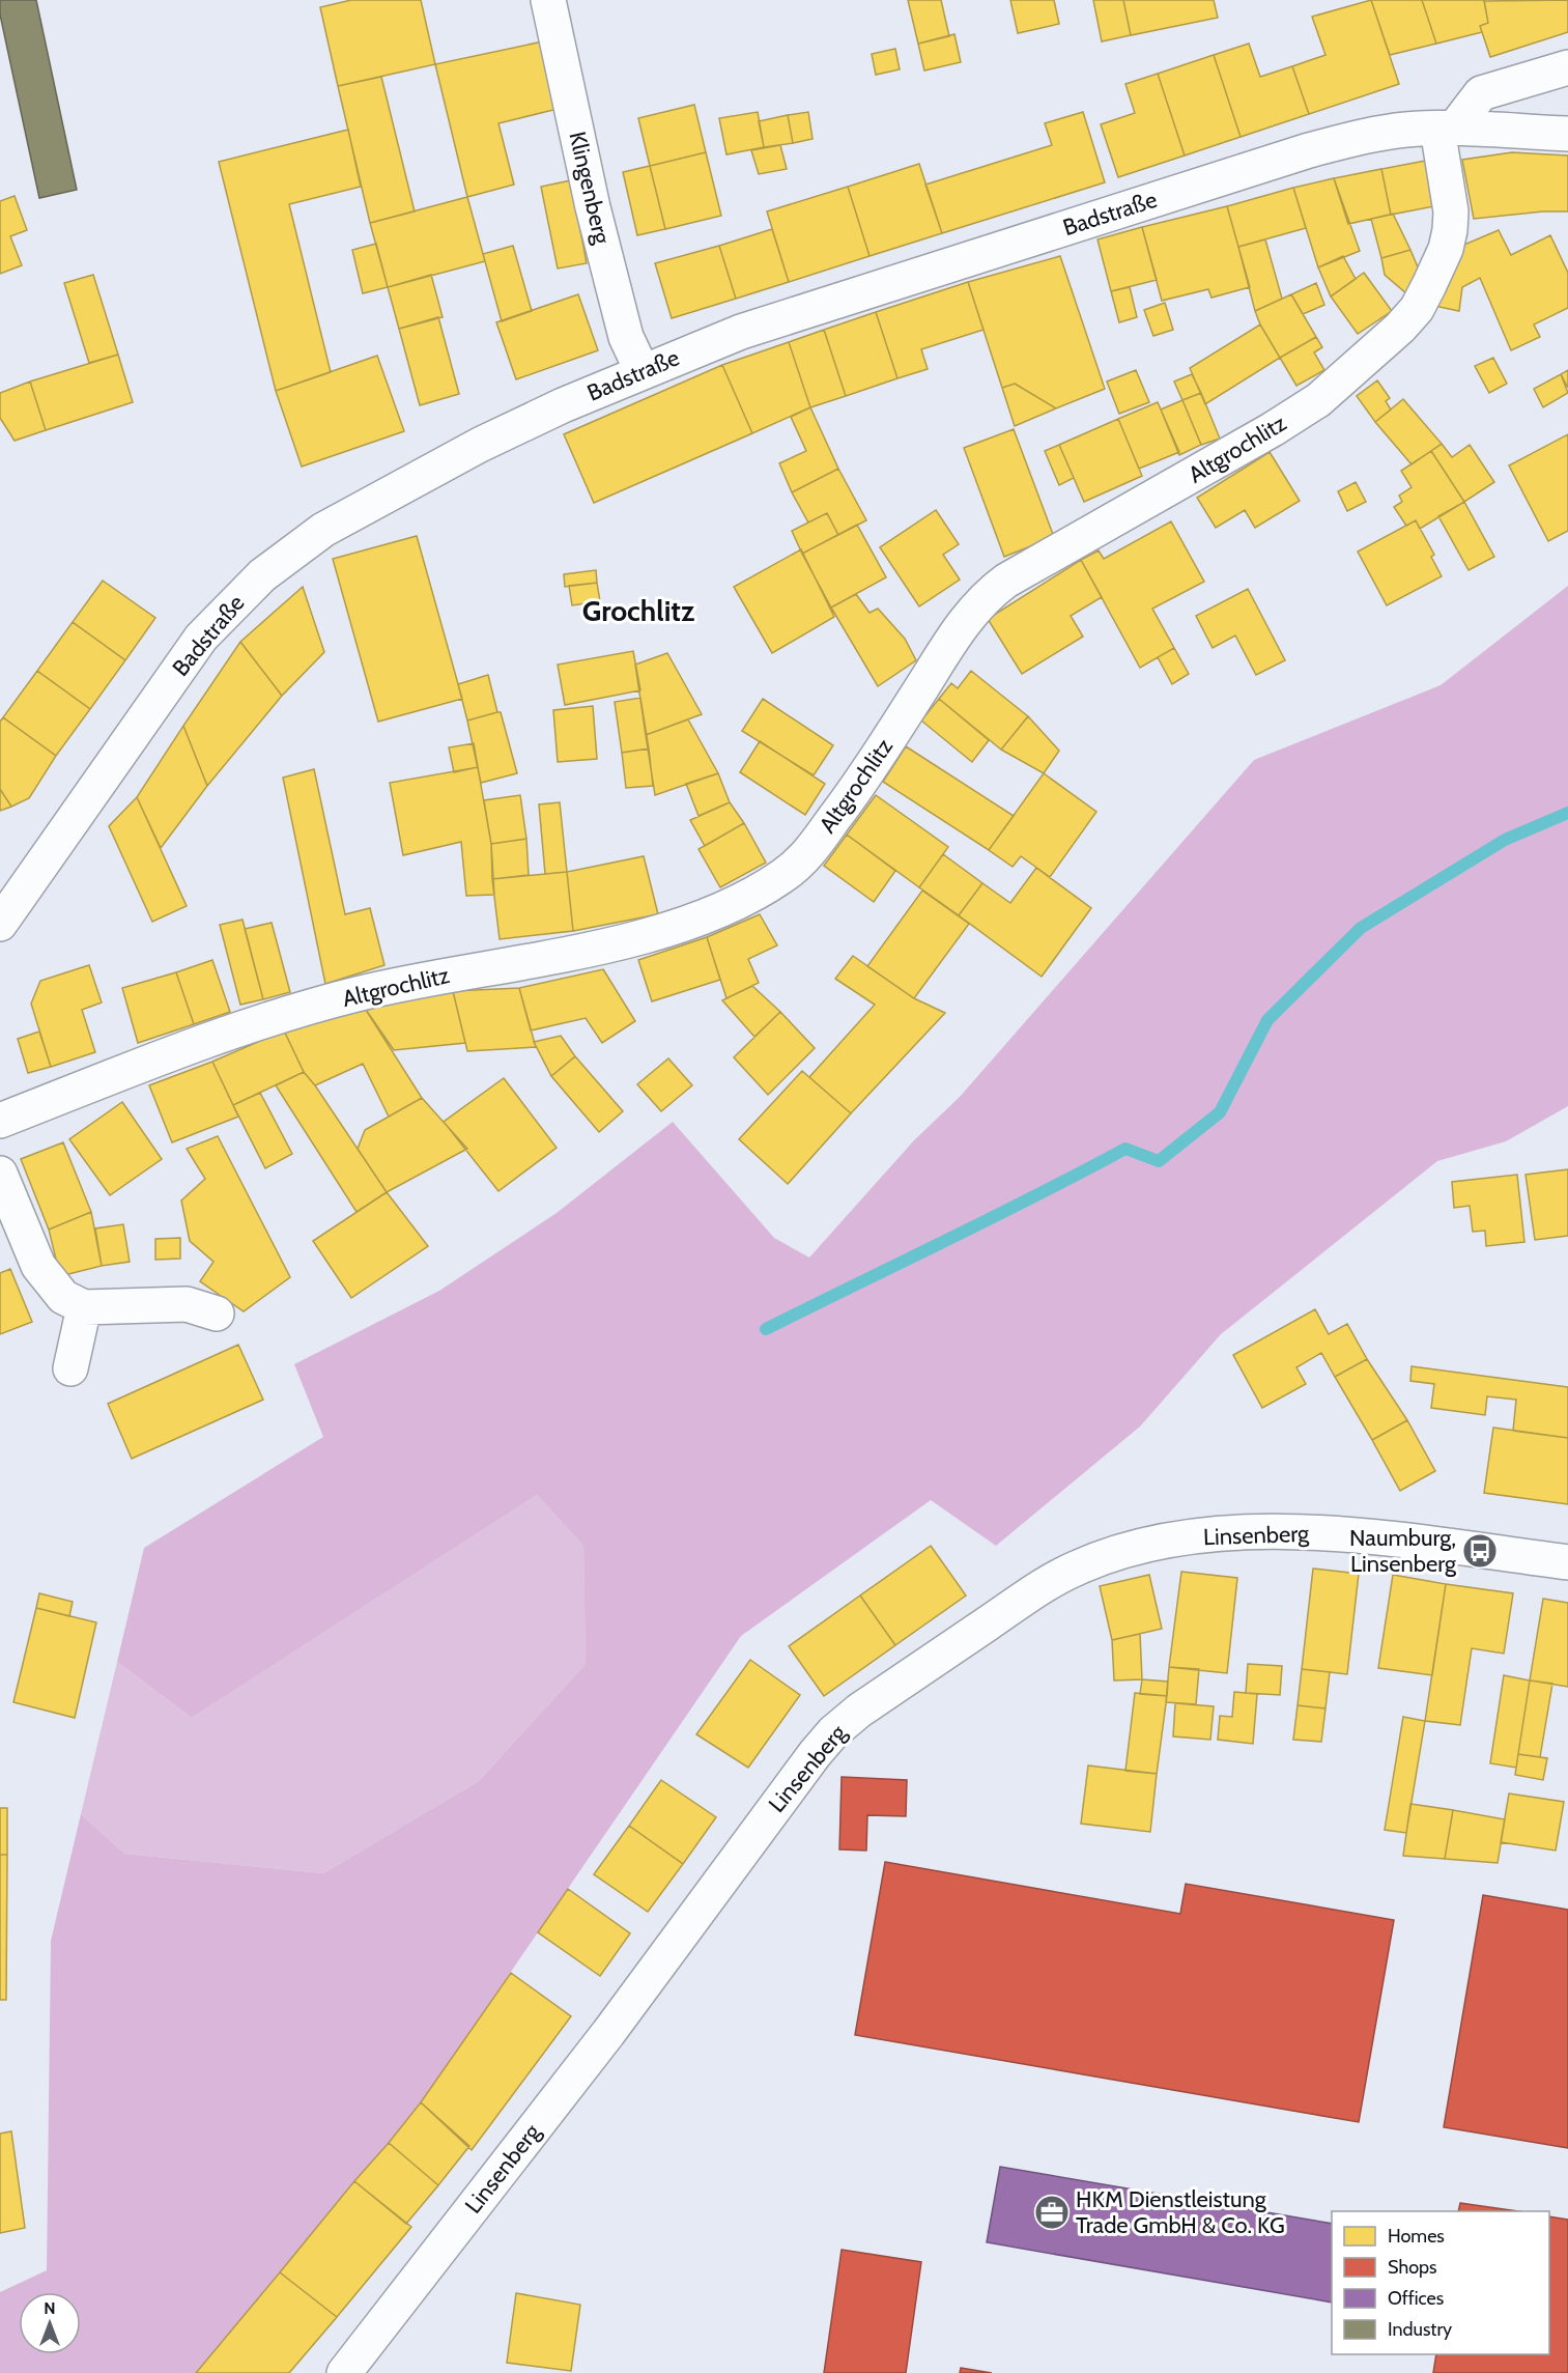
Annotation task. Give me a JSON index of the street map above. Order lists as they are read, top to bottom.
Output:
{
  "streets": {
    "street": [
      "Klingenberg",
      "Badstraße",
      "Altgrochlitz",
      "Linsenberg"
    ]
  },
  "crossings": [
    ["Klingenberg", "Badstraße"],
    ["Badstraße", "Altgrochlitz"]
  ],
  "districts": ["Grochlitz"],
  "places": {
    "bus stop": ["Naumburg, Linsenberg"],
    "office": ["HKM Dienstleistung Trade GmbH & Co. KG"]
  },
  "legend": [
    "Homes",
    "Shops",
    "Offices",
    "Industry"
  ],
  "north": "top"
}
